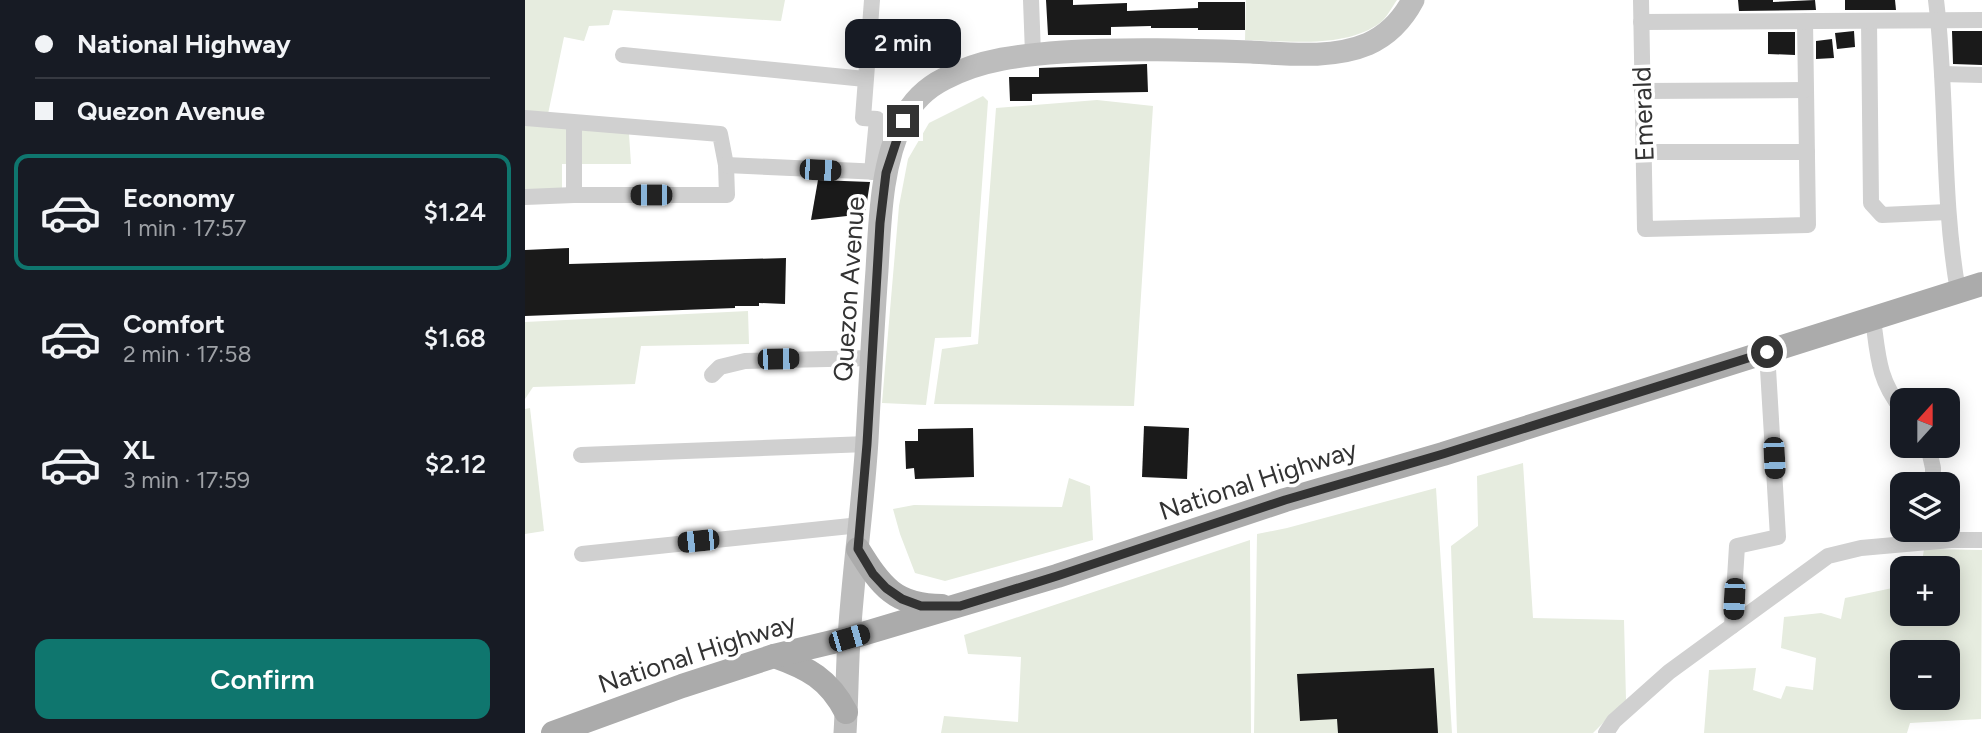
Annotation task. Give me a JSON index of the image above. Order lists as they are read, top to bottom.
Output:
{
  "streets": {
    "main road": ["Quezon Avenue", "National Highway"],
    "street": ["Emerald"]
  },
  "crossings": [
    ["Quezon Avenue", "National Highway"]
  ],
  "north": "top",
  "page": {
    "banner": ["National Highway", "Quezon Avenue"],
    "bubble": "2 min",
    "list": [
      {
        "name": "Economy",
        "note": "1 min · 17:57",
        "value": "$1.24"
      },
      {
        "name": "Comfort",
        "note": "2 min · 17:58",
        "value": "$1.68"
      },
      {
        "name": "XL",
        "note": "3 min · 17:59",
        "value": "$2.12"
      }
    ],
    "map_buttons": ["+", "−"],
    "buttons": "Confirm"
  }
}
